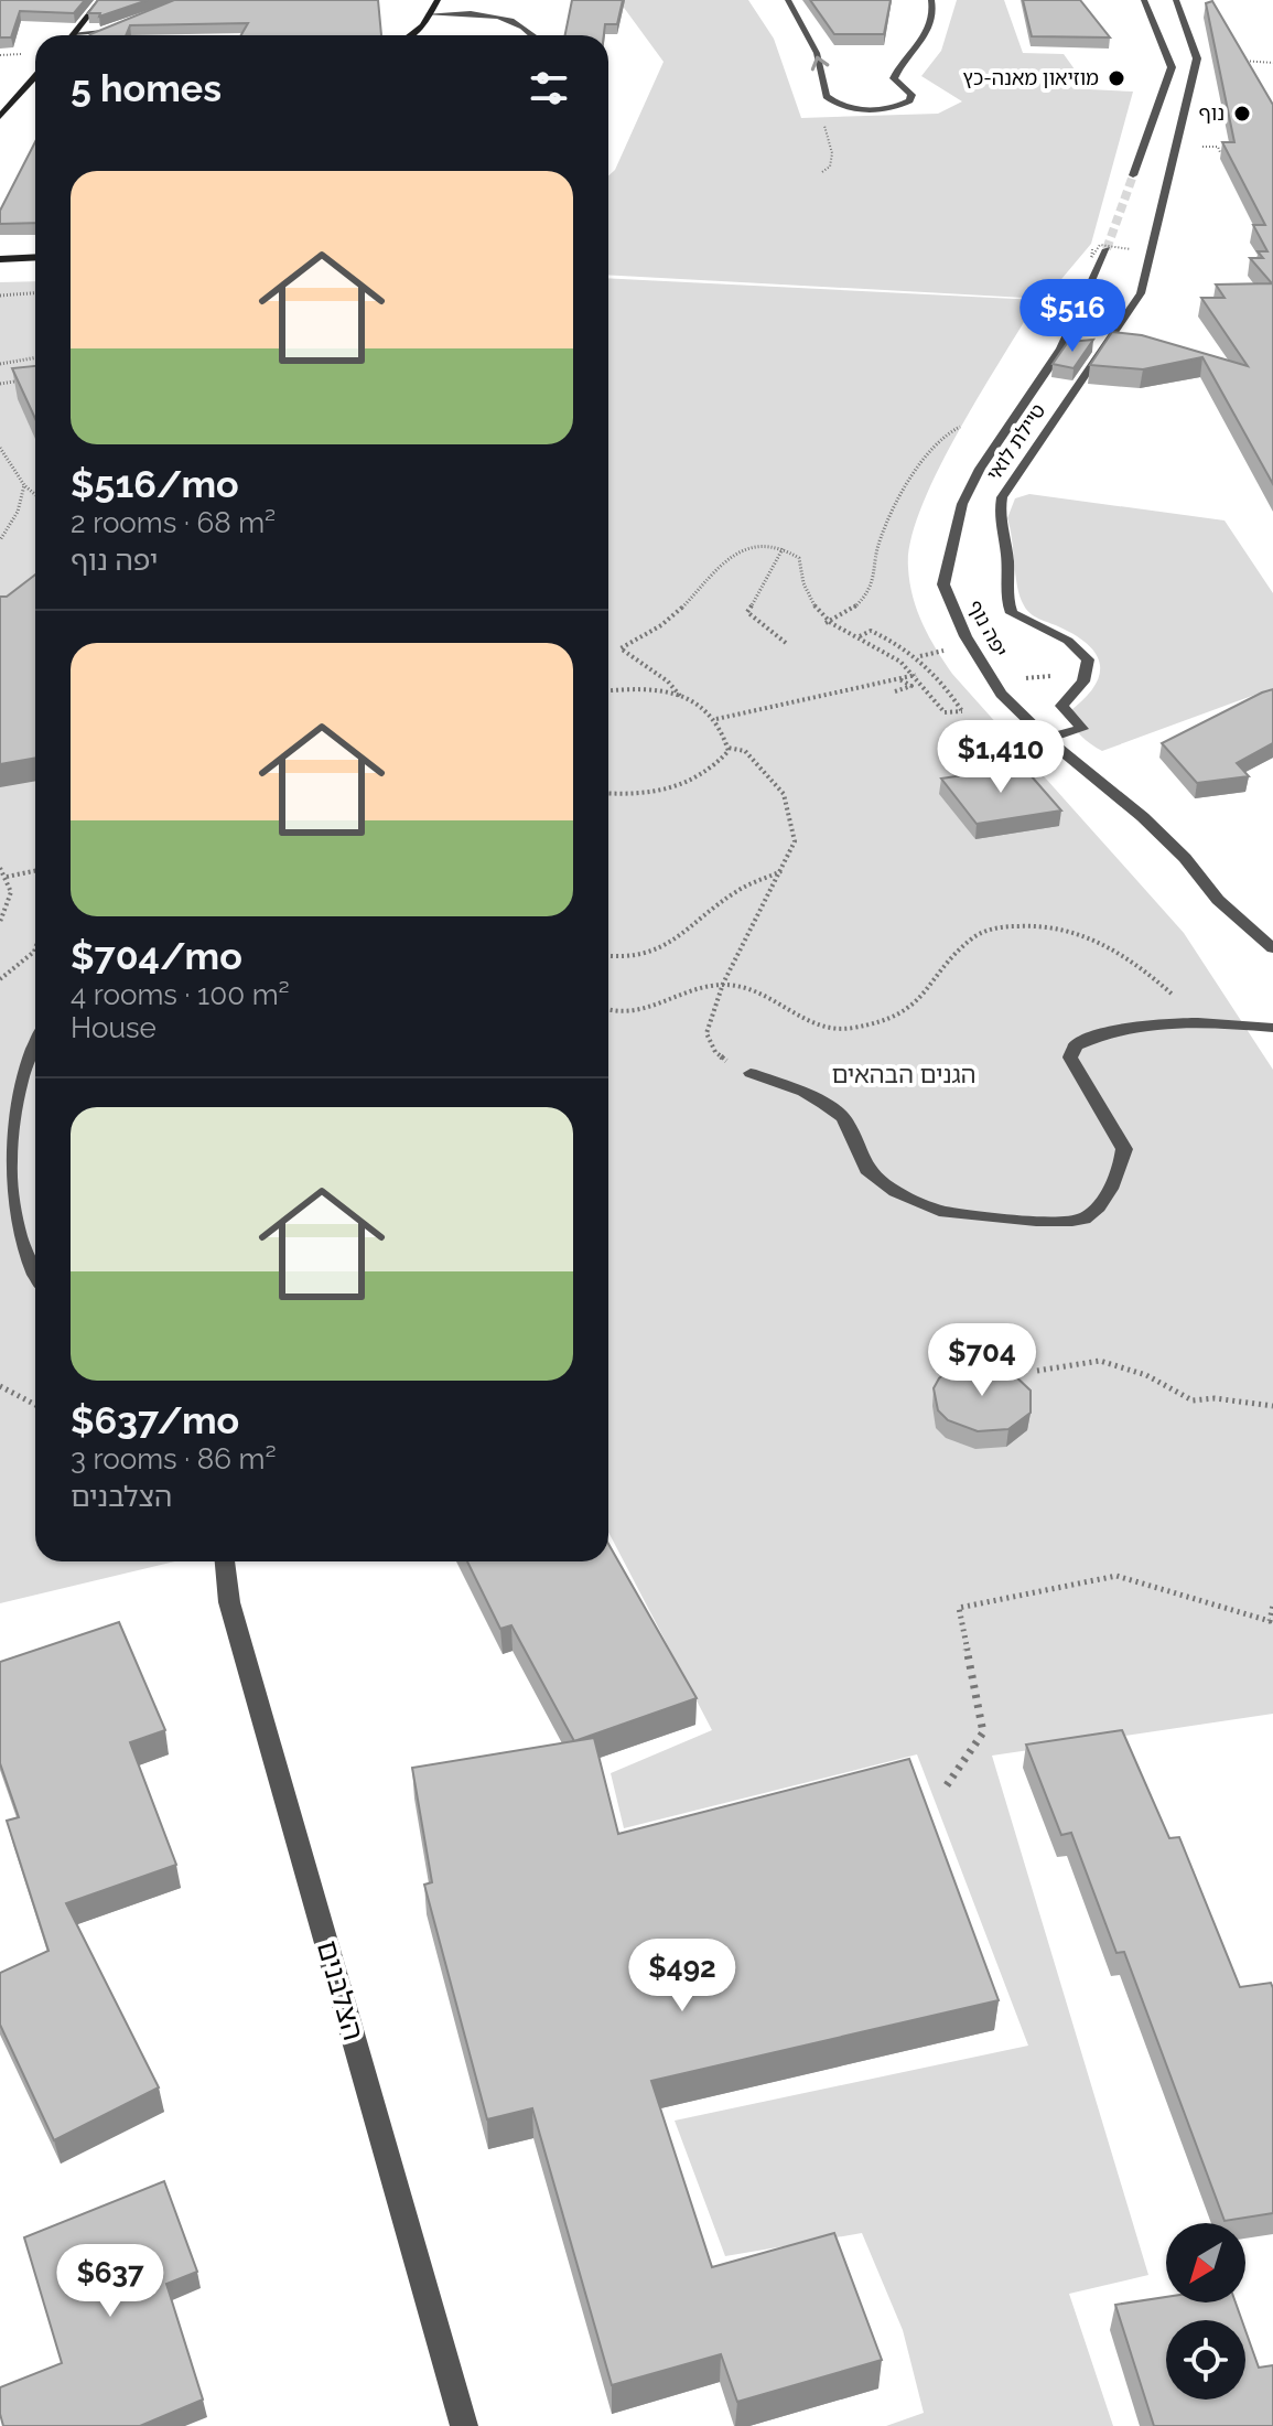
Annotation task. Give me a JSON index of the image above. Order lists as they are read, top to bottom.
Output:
{
  "streets": {
    "street": ["טיילת לואי", "יפה נוף", "הצלבנים"]
  },
  "crossings": [
    ["טיילת לואי", "יפה נוף"]
  ],
  "parks": ["הגנים הבהאים"],
  "places": ["מוזיאון מאנה-כץ", "נוף"],
  "north": "bottom left",
  "page": {
    "heading": "5 homes",
    "list": [
      {
        "name": "$516/mo",
        "note": "2 rooms · 68 m² · יפה נוף"
      },
      {
        "name": "$704/mo",
        "note": "4 rooms · 100 m² · House"
      },
      {
        "name": "$637/mo",
        "note": "3 rooms · 86 m² · הצלבנים"
      }
    ],
    "price": [
      "$516",
      "$1,410",
      "$704",
      "$492",
      "$637"
    ]
  }
}
